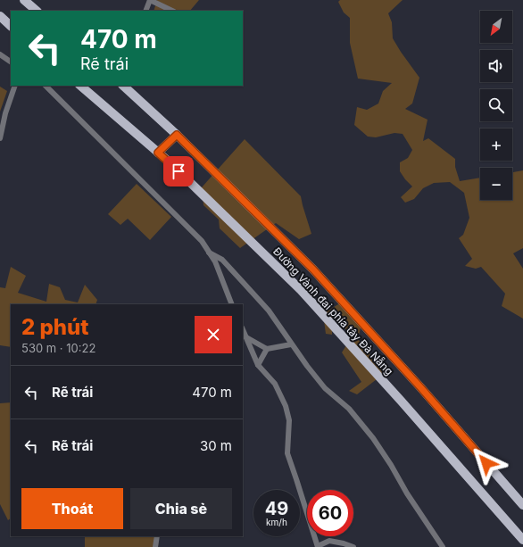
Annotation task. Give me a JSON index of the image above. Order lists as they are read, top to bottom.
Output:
{
  "streets": {
    "main road": ["Đường Vành đai phía tây Đà Nẵng"]
  },
  "north": "bottom left",
  "page": {
    "map_buttons": ["+", "−"],
    "turn": ["470 m", "Rẽ trái"],
    "heading": ["2 phút", "530 m · 10:22"],
    "list": [
      {
        "name": "Rẽ trái",
        "value": "470 m"
      },
      {
        "name": "Rẽ trái",
        "value": "30 m"
      }
    ],
    "buttons": ["Thoát", "Chia sẻ"],
    "speed": "49 km/h",
    "limit": "60"
  }
}
